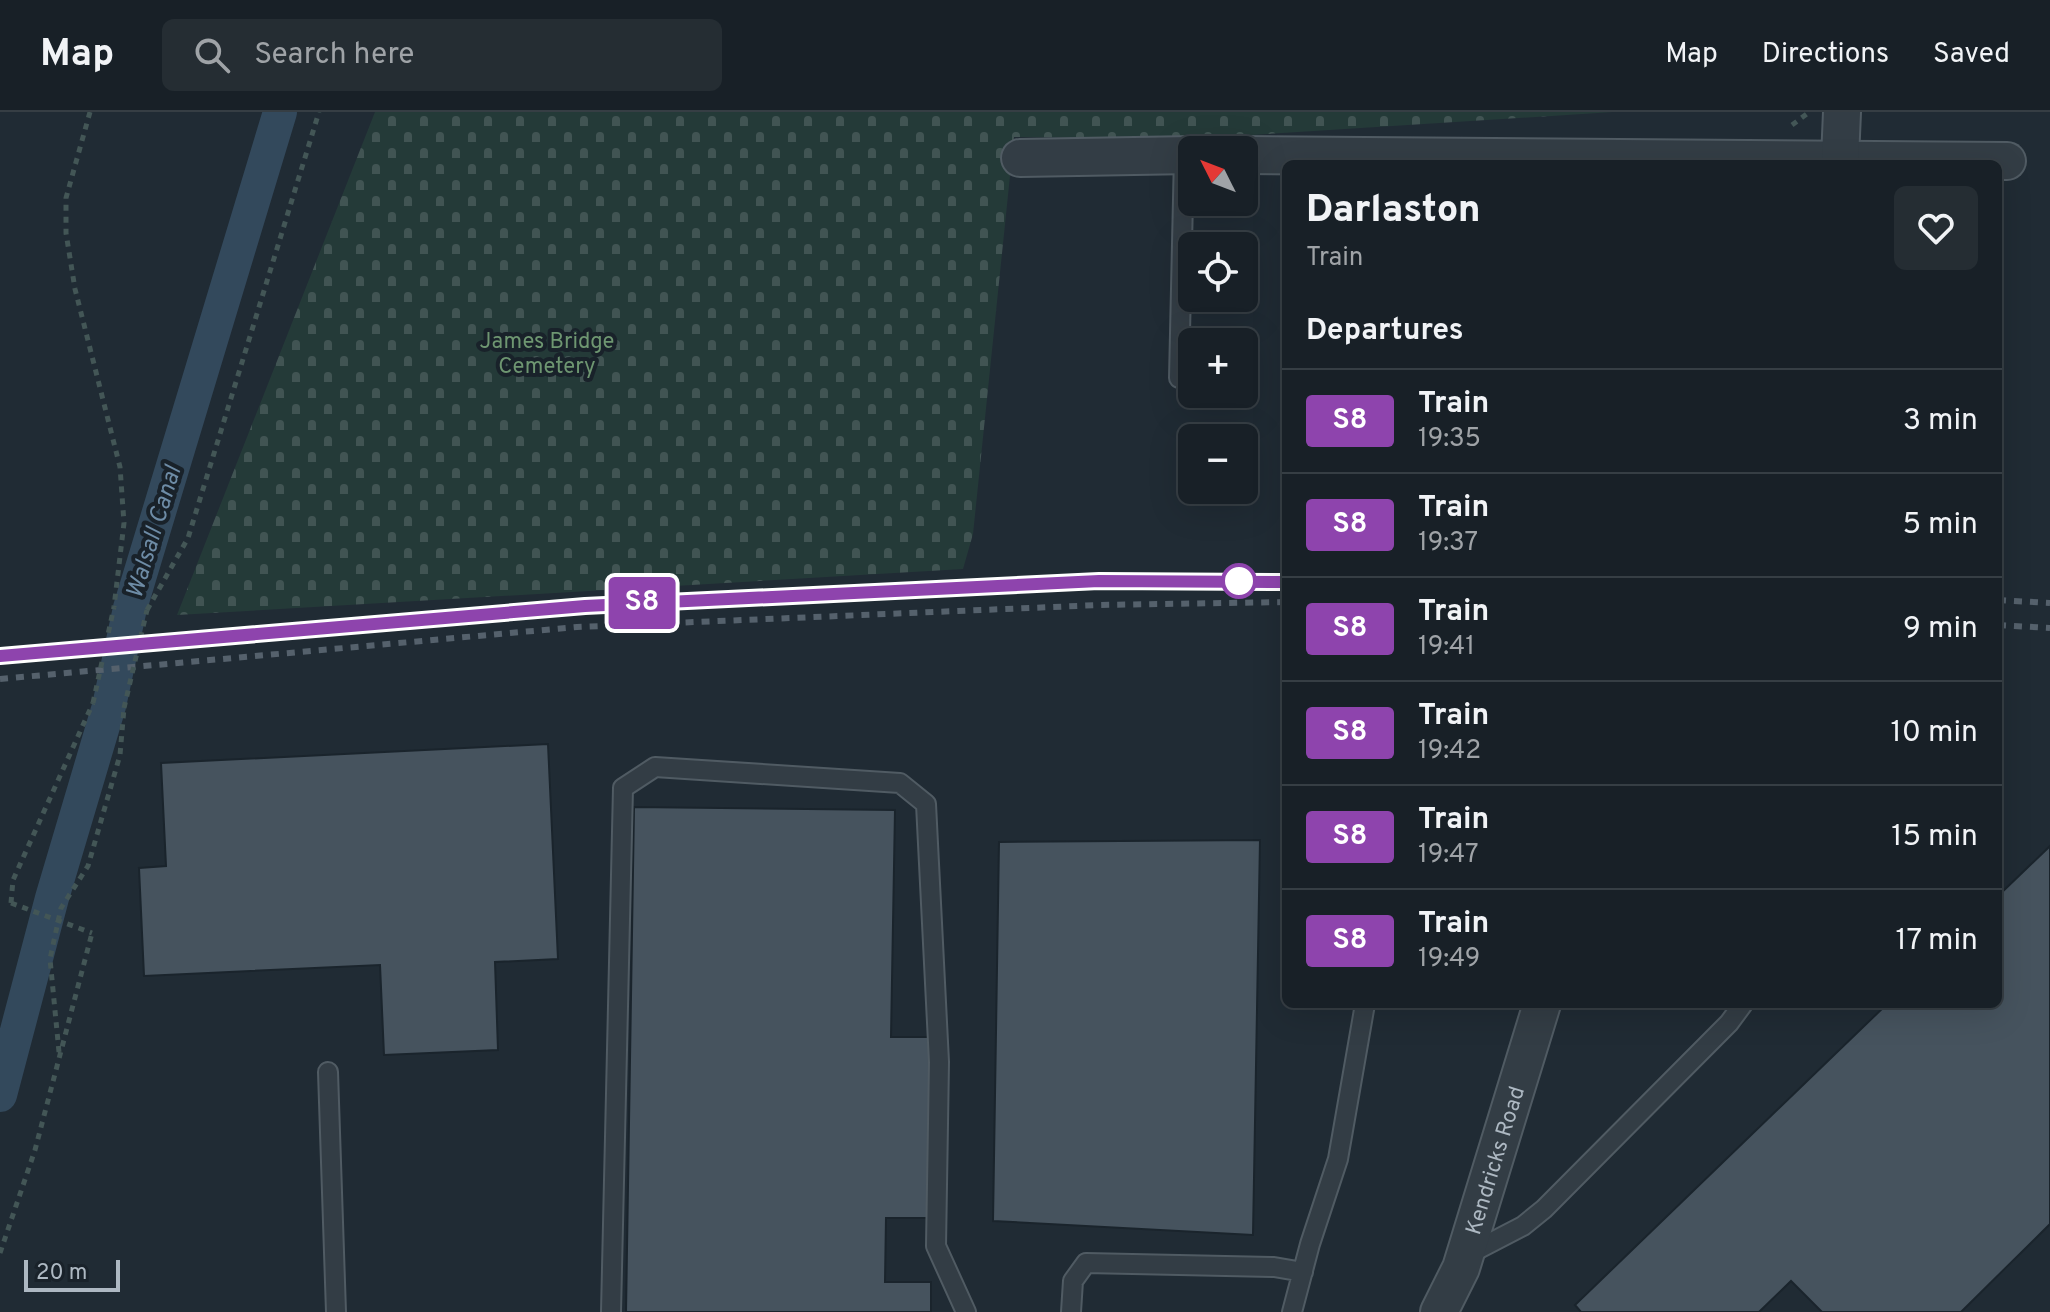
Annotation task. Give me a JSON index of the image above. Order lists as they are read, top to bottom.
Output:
{
  "streets": {
    "street": ["Kendricks Road"]
  },
  "water": ["Walsall Canal"],
  "parks": ["James Bridge Cemetery"],
  "scale_bar": "20 m",
  "north": "top left",
  "page": {
    "header": "Map",
    "search": "Search here",
    "nav": ["Map", "Directions", "Saved"],
    "on_map": "S8",
    "map_buttons": ["+", "−"],
    "heading": [
      ["Darlaston", "Train"],
      "Departures"
    ],
    "list": [
      {
        "mark": "S8",
        "name": "Train",
        "note": "19:35",
        "value": "3 min"
      },
      {
        "mark": "S8",
        "name": "Train",
        "note": "19:37",
        "value": "5 min"
      },
      {
        "mark": "S8",
        "name": "Train",
        "note": "19:41",
        "value": "9 min"
      },
      {
        "mark": "S8",
        "name": "Train",
        "note": "19:42",
        "value": "10 min"
      },
      {
        "mark": "S8",
        "name": "Train",
        "note": "19:47",
        "value": "15 min"
      },
      {
        "mark": "S8",
        "name": "Train",
        "note": "19:49",
        "value": "17 min"
      }
    ],
    "scale": "20 m"
  }
}
